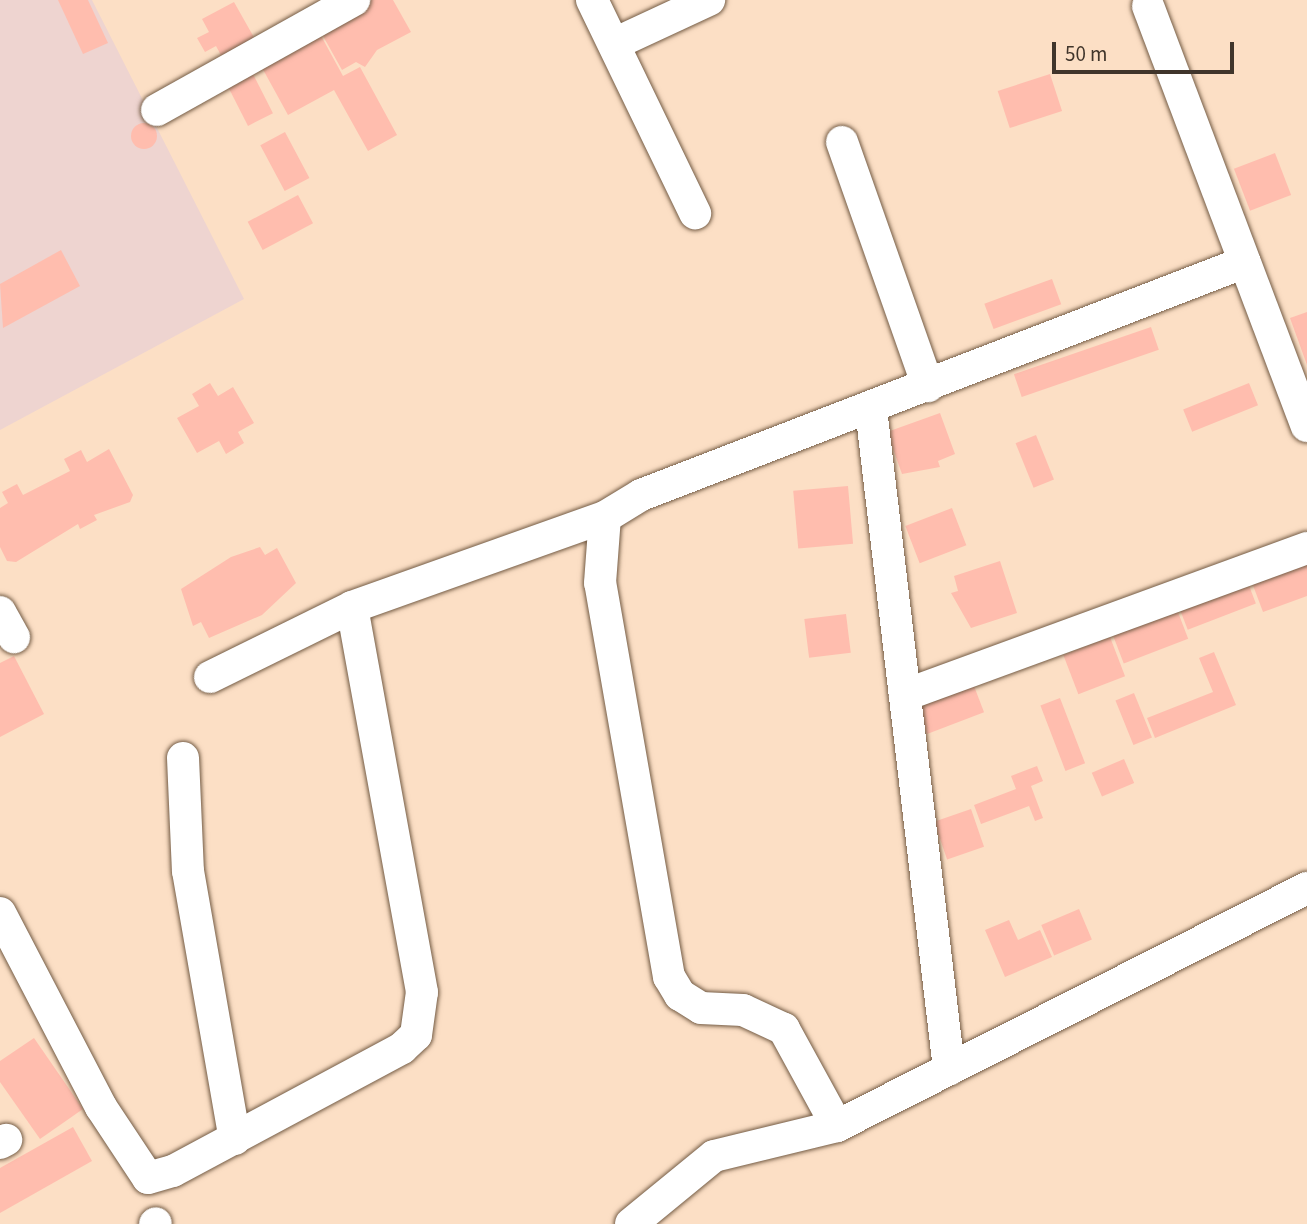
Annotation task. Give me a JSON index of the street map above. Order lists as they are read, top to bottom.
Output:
{
  "scale_bar": "50 m"
}
